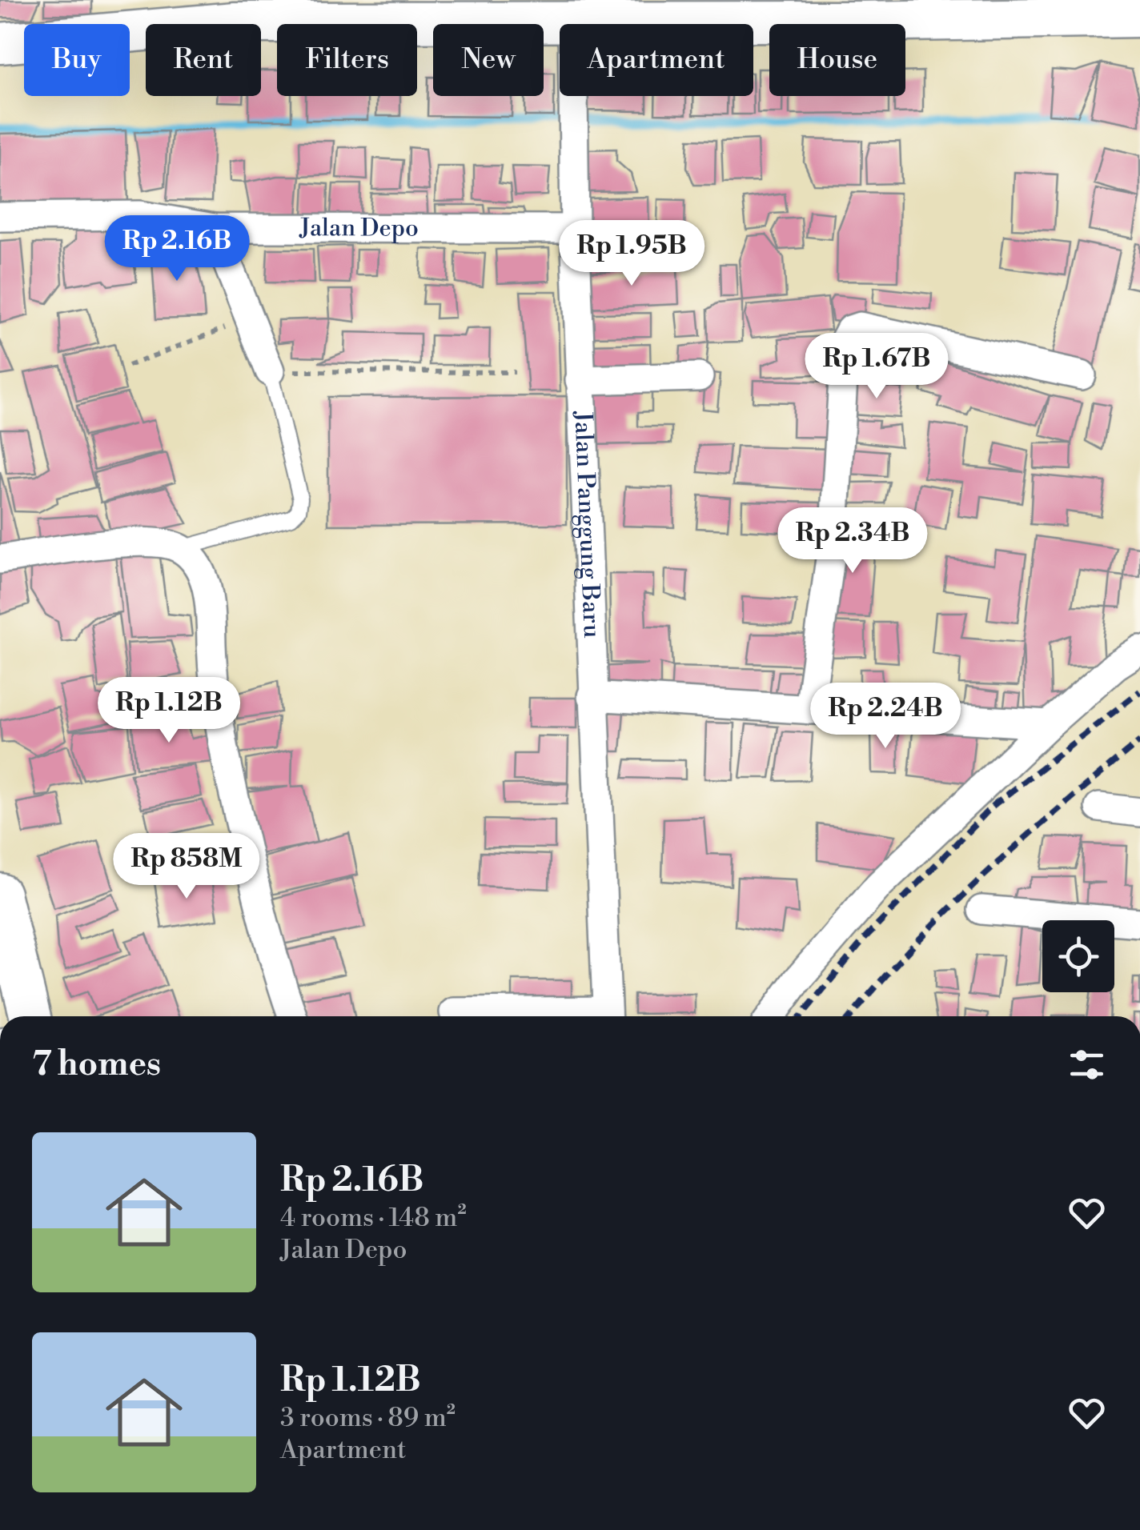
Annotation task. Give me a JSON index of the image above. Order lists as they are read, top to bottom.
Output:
{
  "streets": {
    "street": ["Jalan Depo", "Jalan Panggung Baru"]
  },
  "crossings": [
    ["Jalan Depo", "Jalan Panggung Baru"]
  ],
  "page": {
    "chip": [
      "Buy",
      "Rent",
      "Filters",
      "New",
      "Apartment",
      "House"
    ],
    "price": [
      "Rp 2.16B",
      "Rp 1.95B",
      "Rp 1.67B",
      "Rp 2.34B",
      "Rp 1.12B",
      "Rp 2.24B",
      "Rp 858M"
    ],
    "heading": "7 homes",
    "list": [
      {
        "name": "Rp 2.16B",
        "note": "4 rooms · 148 m² · Jalan Depo"
      },
      {
        "name": "Rp 1.12B",
        "note": "3 rooms · 89 m² · Apartment"
      }
    ]
  }
}
